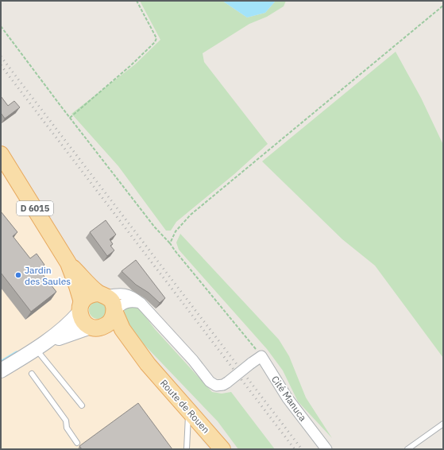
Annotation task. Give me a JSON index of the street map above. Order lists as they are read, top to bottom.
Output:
{
  "streets": {
    "main road": ["D 6015", "Route de Rouen"],
    "street": ["Cité Manuca"]
  },
  "crossings": [
    ["D 6015", "Route de Rouen"]
  ],
  "places": ["Jardin des Saules"]
}
